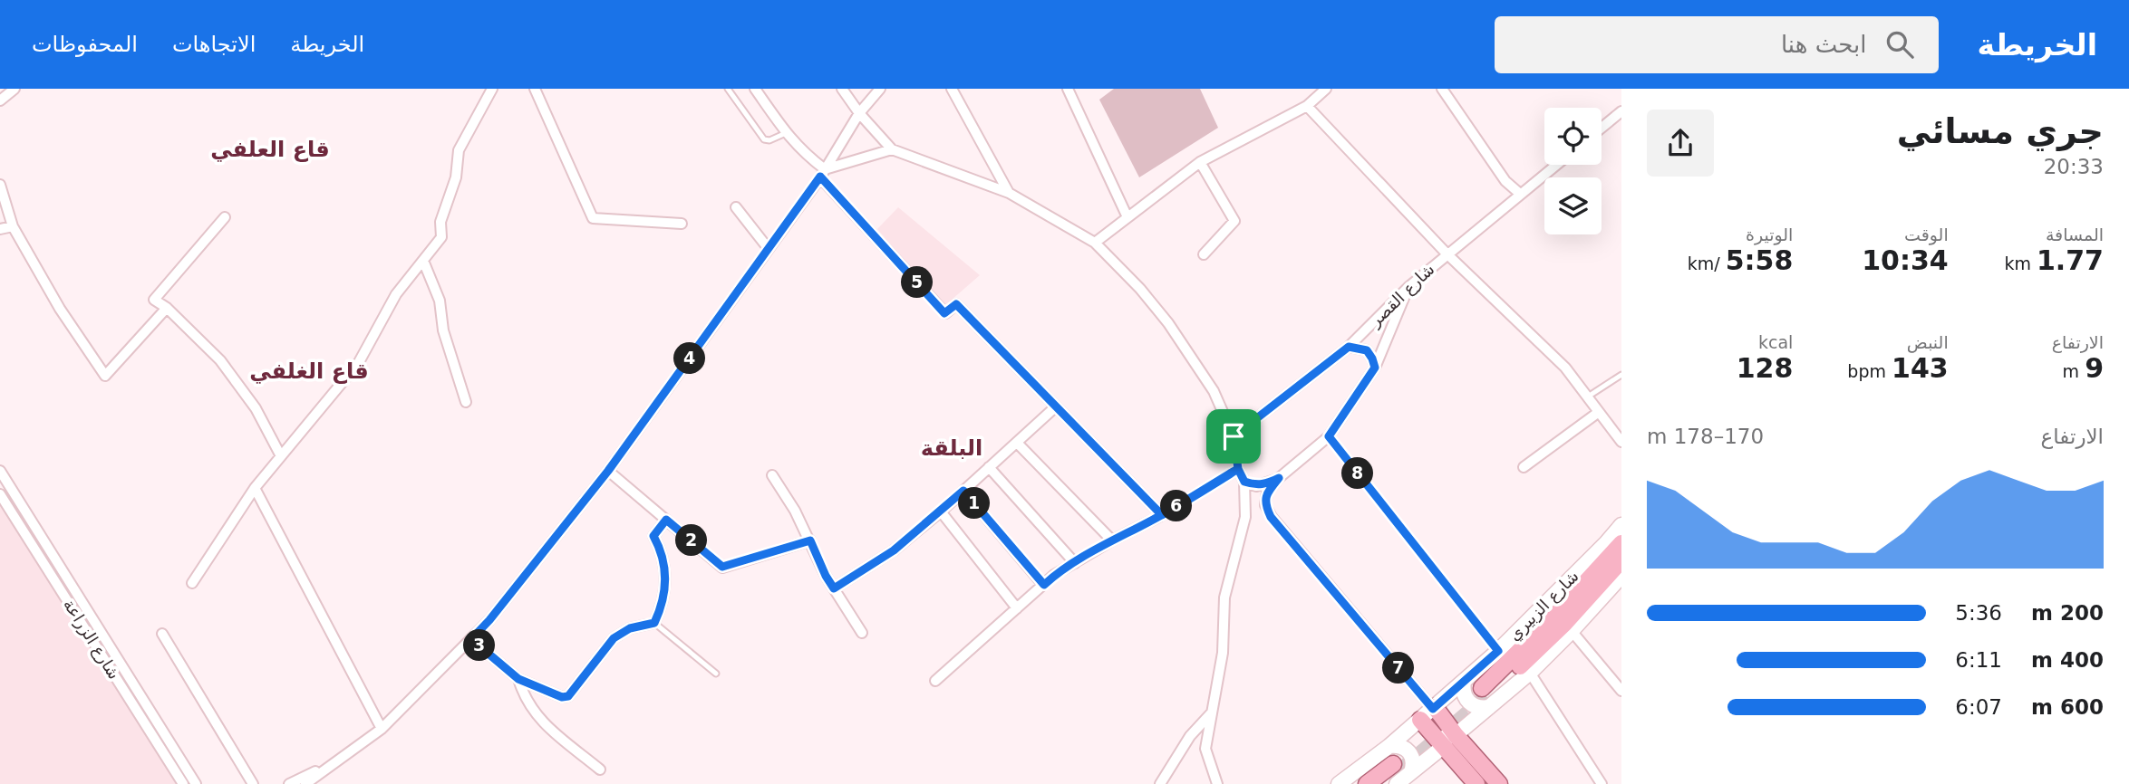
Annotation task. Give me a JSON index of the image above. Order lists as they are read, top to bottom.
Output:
{
  "streets": {
    "main road": ["شارع الزبيري"],
    "street": ["شارع القصر", "شارع الزراعة"]
  },
  "districts": ["قاع العلفي", "قاع الغلفي", "البلقة"],
  "page": {
    "header": "الخريطة",
    "search": "ابحث هنا",
    "nav": ["الخريطة", "الاتجاهات", "المحفوظات"],
    "heading": ["جري مسائي", "20:33"],
    "stats": [
      ["المسافة", "1.77 km"],
      ["الوقت", "10:34"],
      ["الوتيرة", "5:58 /km"],
      ["الارتفاع", "9 m"],
      ["النبض", "143 bpm"],
      ["kcal", "128"]
    ],
    "pins": [
      "5",
      "4",
      "8",
      "1",
      "6",
      "2",
      "3",
      "7"
    ],
    "chart": ["الارتفاع", "170–178 m"],
    "list": [
      {
        "name": "200 m",
        "note": "5:36"
      },
      {
        "name": "400 m",
        "note": "6:11"
      },
      {
        "name": "600 m",
        "note": "6:07"
      }
    ]
  }
}
